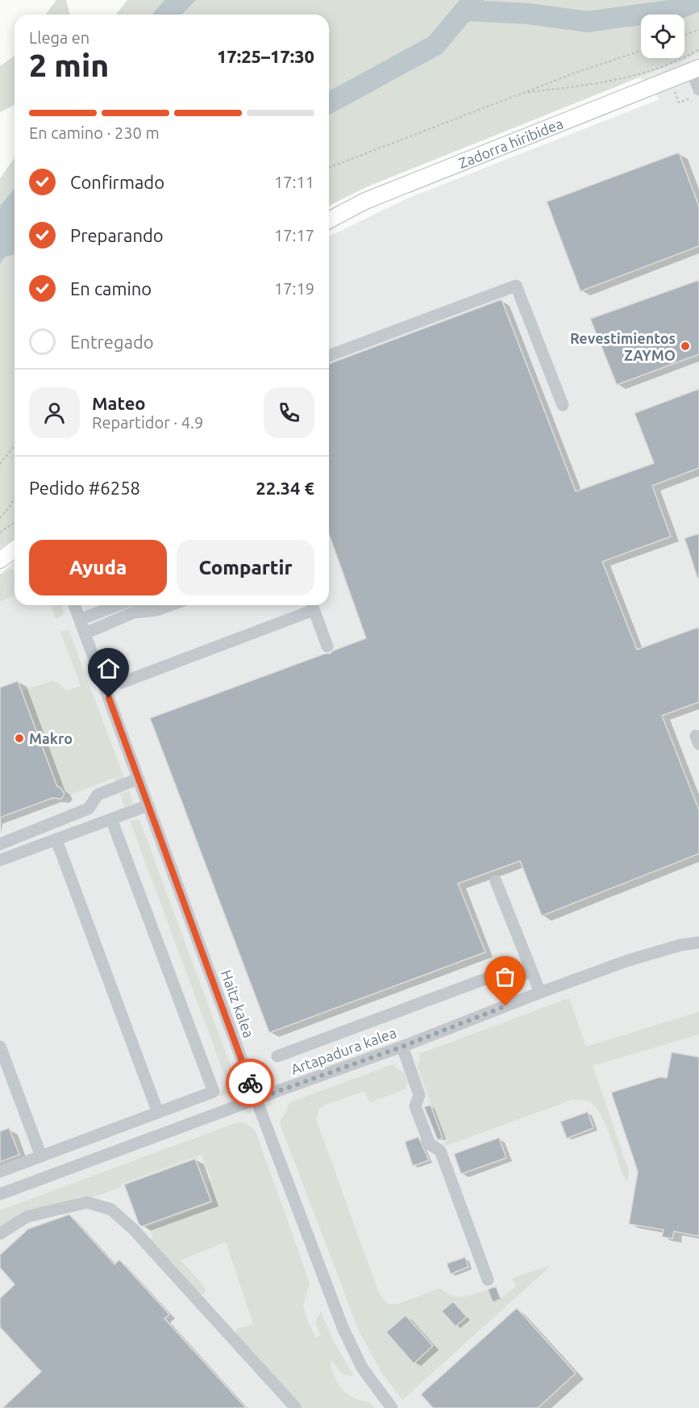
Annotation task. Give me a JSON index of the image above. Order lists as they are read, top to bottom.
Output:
{
  "streets": {
    "main road": ["Zadorra hiribidea"],
    "street": ["Haitz kalea", "Artapadura kalea"]
  },
  "crossings": [
    ["Haitz kalea", "Artapadura kalea"]
  ],
  "places": ["Revestimientos ZAYMO", "Makro"],
  "page": {
    "heading": ["2 min", "Llega en", "17:25–17:30"],
    "panel": [
      "Mateo",
      "Repartidor · 4.9",
      "Pedido #6258",
      "22.34 €"
    ],
    "bar": "En camino · 230 m",
    "list": [
      ["Confirmado", "17:11"],
      ["Preparando", "17:17"],
      ["En camino", "17:19"],
      "Entregado"
    ],
    "buttons": ["Ayuda", "Compartir"]
  }
}
